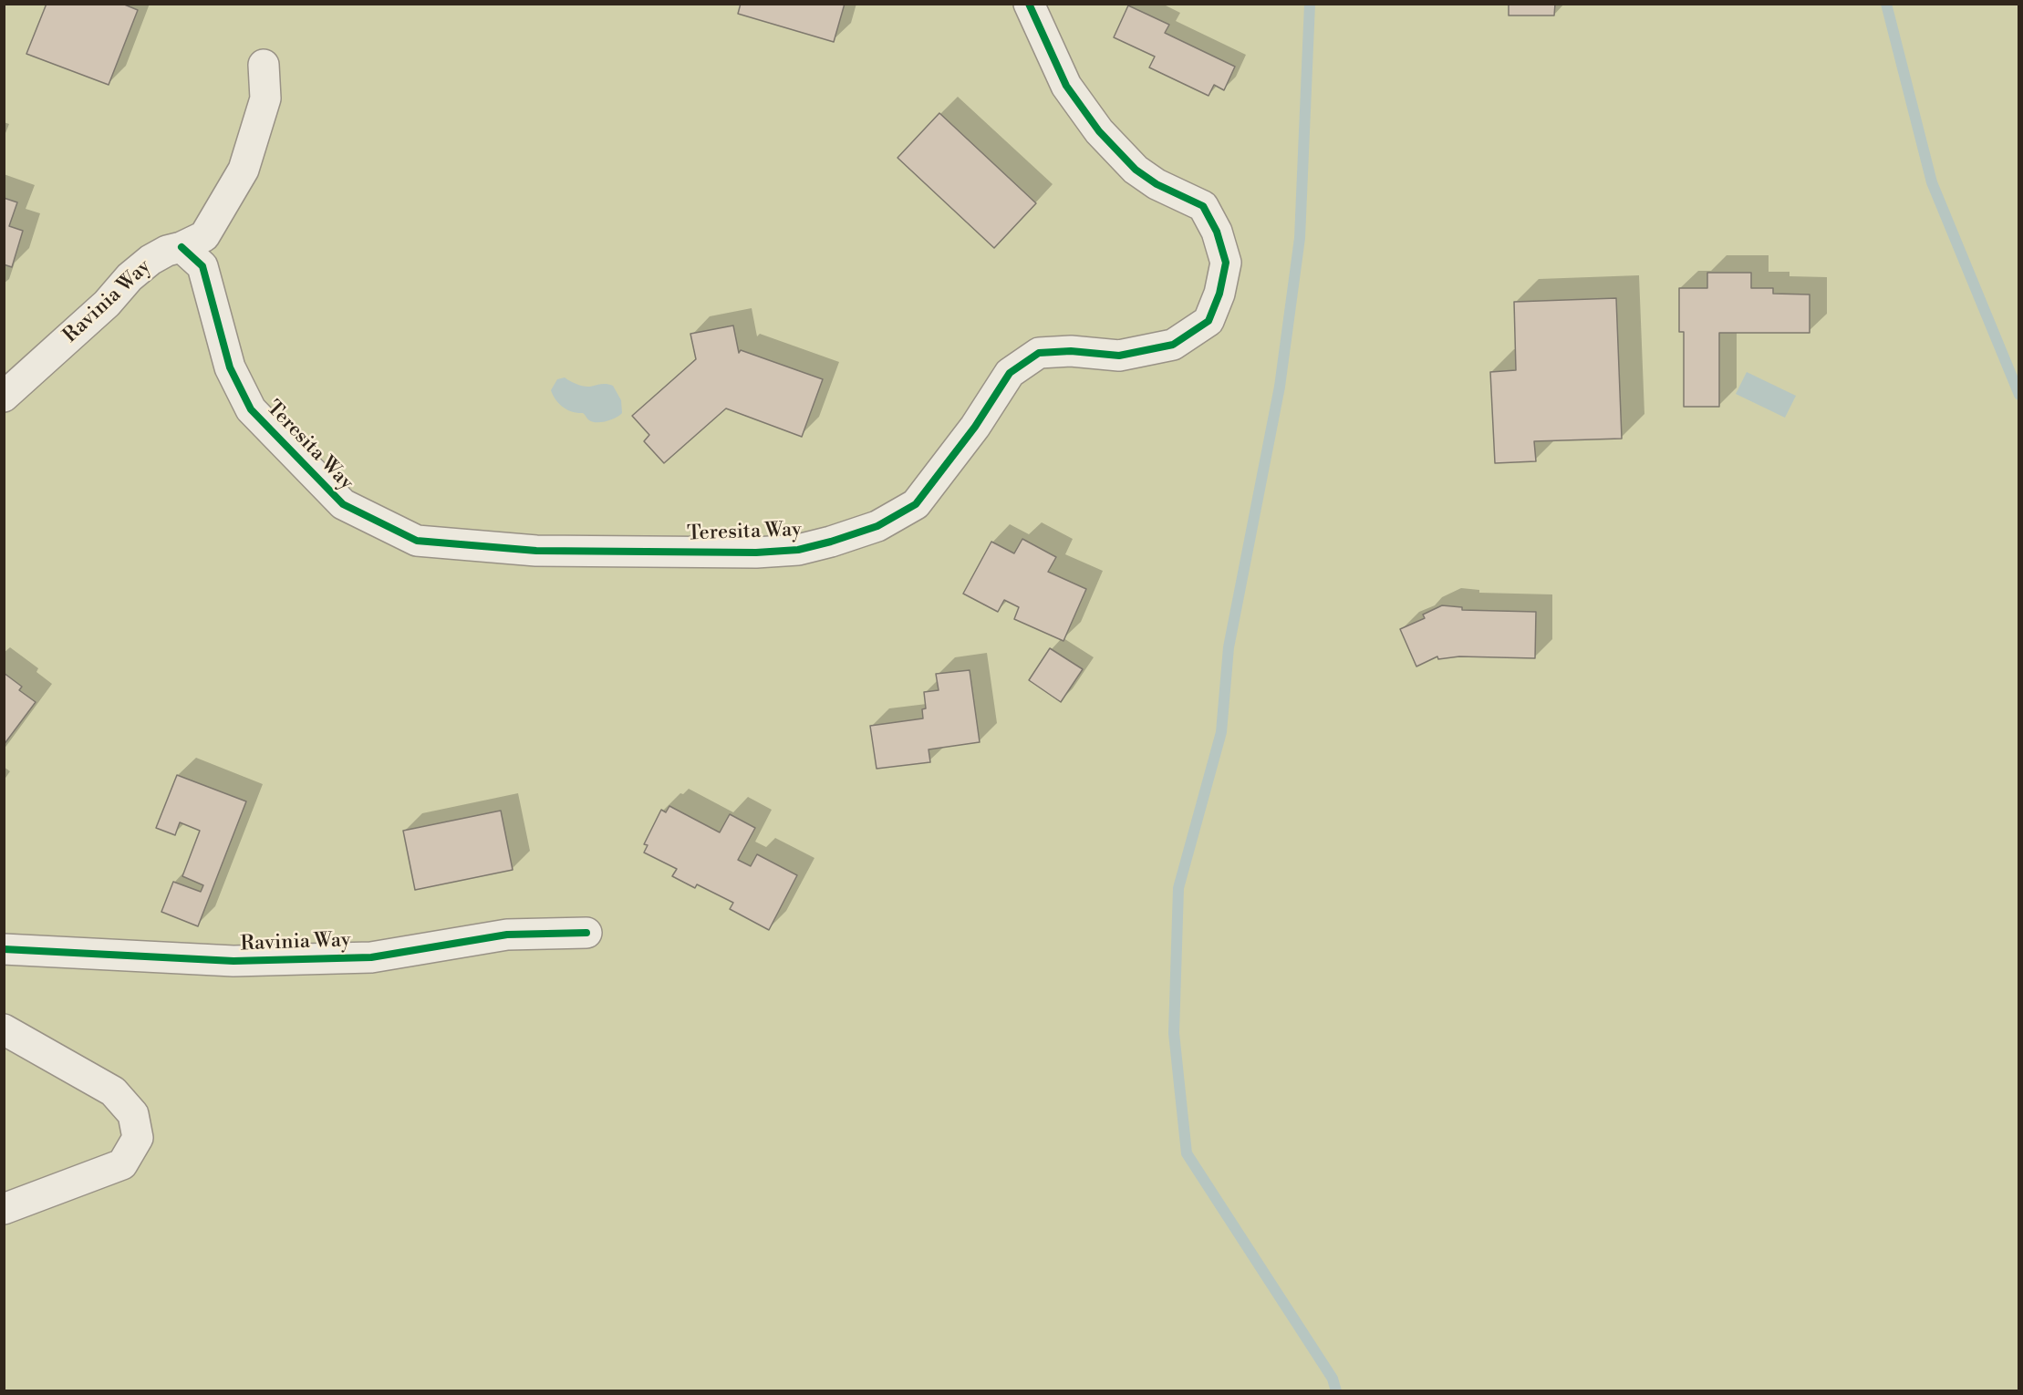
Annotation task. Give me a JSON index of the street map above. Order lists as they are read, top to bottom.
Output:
{
  "streets": {
    "street": ["Ravinia Way", "Teresita Way"]
  },
  "crossings": [
    ["Ravinia Way", "Teresita Way"]
  ]
}
